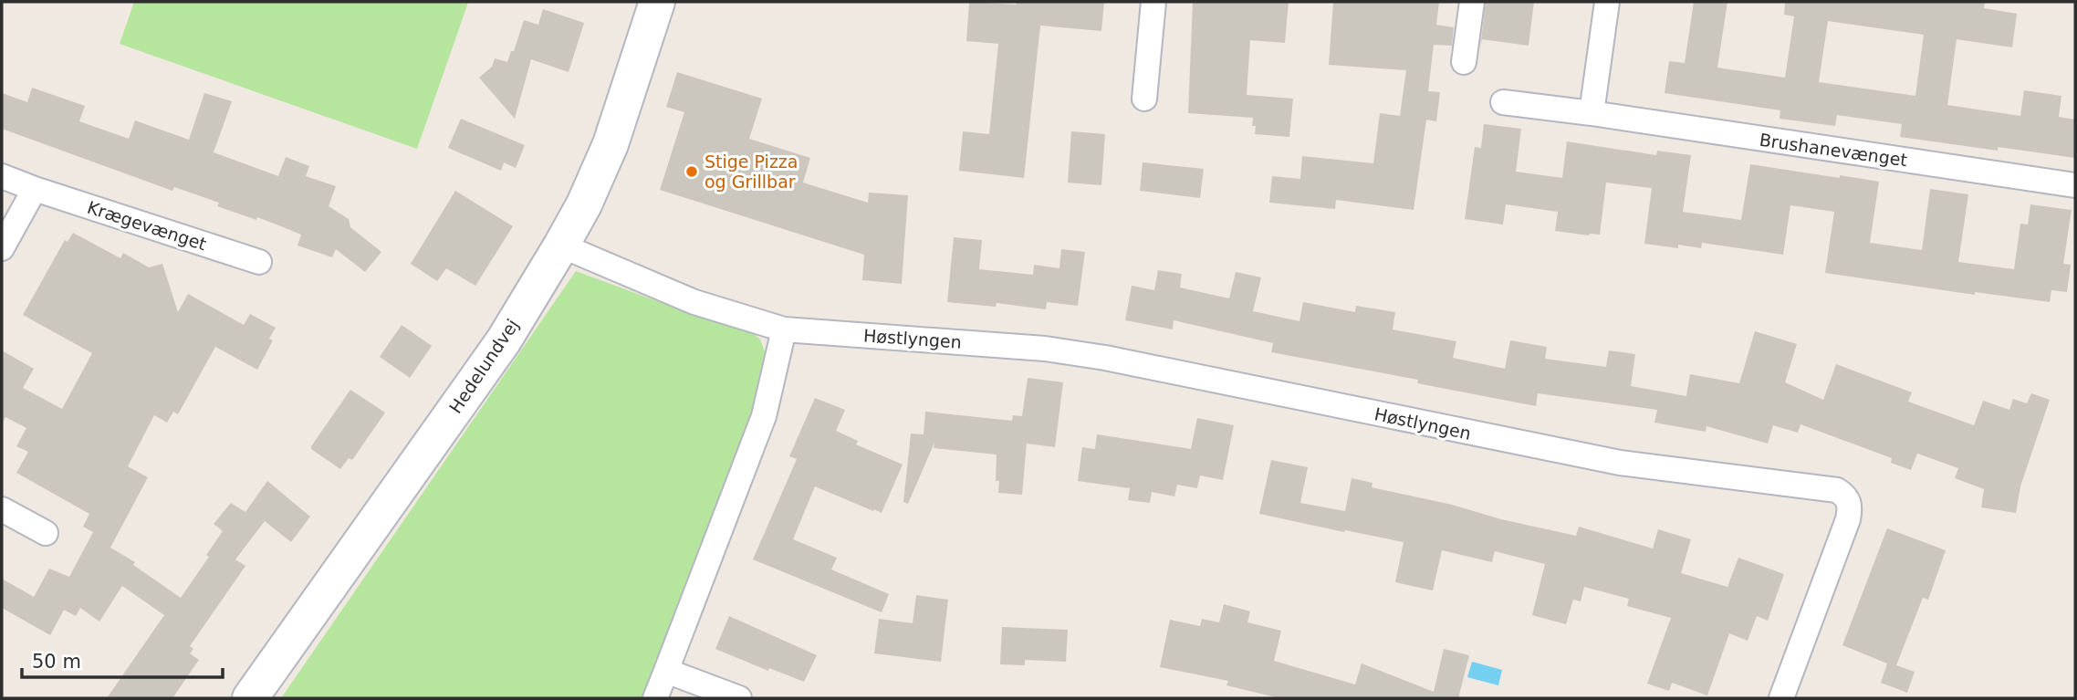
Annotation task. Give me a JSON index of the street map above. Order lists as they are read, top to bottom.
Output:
{
  "streets": {
    "street": [
      "Brushanevænget",
      "Krægevænget",
      "Høstlyngen",
      "Hedelundvej"
    ]
  },
  "crossings": [
    ["Høstlyngen", "Hedelundvej"]
  ],
  "places": ["Stige Pizza og Grillbar"],
  "scale_bar": "50 m"
}
